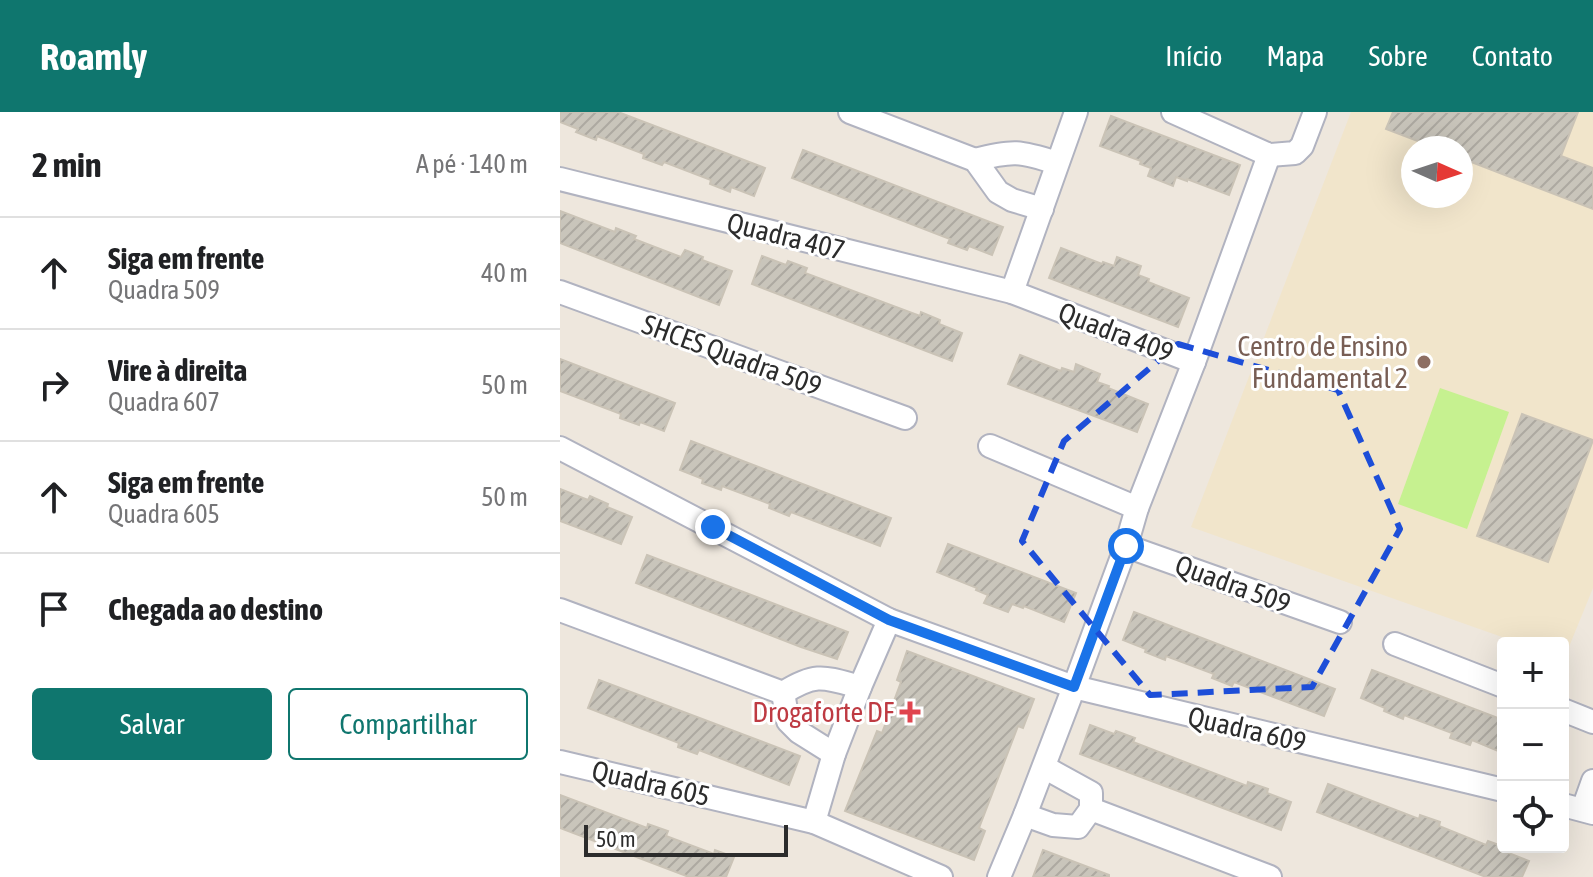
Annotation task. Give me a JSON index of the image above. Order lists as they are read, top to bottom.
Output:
{
  "streets": {
    "street": [
      "Quadra 407",
      "Quadra 409",
      "SHCES Quadra 509",
      "Quadra 509",
      "Quadra 609",
      "Quadra 605"
    ]
  },
  "crossings": [
    ["Quadra 407", "Quadra 409"]
  ],
  "places": {
    "other": ["Centro de Ensino Fundamental 2"],
    "health": ["Drogaforte DF"]
  },
  "scale_bar": "50 m",
  "north": "right",
  "page": {
    "header": "Roamly",
    "nav": [
      "Início",
      "Mapa",
      "Sobre",
      "Contato"
    ],
    "heading": ["2 min", "A pé · 140 m"],
    "list": [
      ["Siga em frente", "Quadra 509", "40 m"],
      ["Vire à direita", "Quadra 607", "50 m"],
      ["Siga em frente", "Quadra 605", "50 m"],
      "Chegada ao destino"
    ],
    "map_buttons": ["+", "−"],
    "buttons": ["Salvar", "Compartilhar"],
    "scale": "50 m"
  }
}
